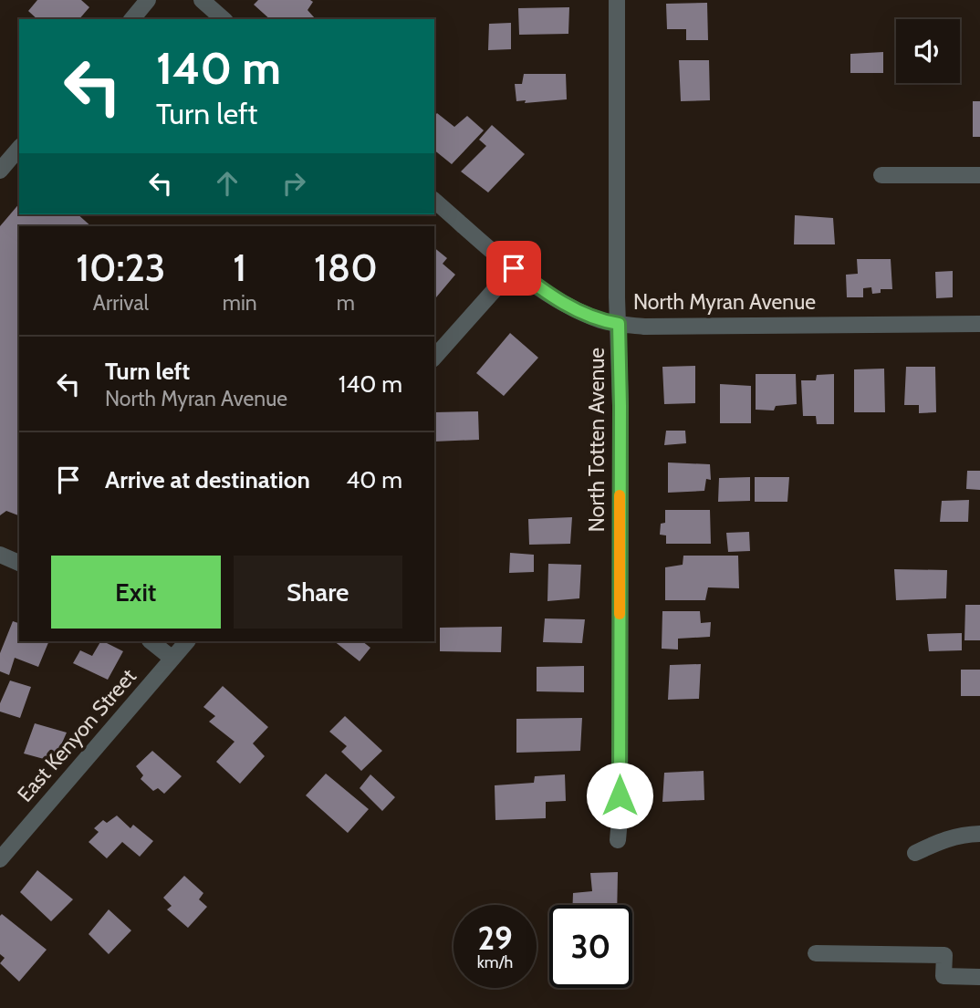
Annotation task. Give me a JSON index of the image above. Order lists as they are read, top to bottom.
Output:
{
  "streets": {
    "street": ["North Myran Avenue", "North Totten Avenue", "East Kenyon Street"]
  },
  "crossings": [
    ["North Myran Avenue", "North Totten Avenue"]
  ],
  "page": {
    "turn": ["140 m", "Turn left"],
    "eta": [
      "10:23",
      "Arrival",
      "1",
      "min",
      "180",
      "m"
    ],
    "list": [
      {
        "name": "Turn left",
        "note": "North Myran Avenue",
        "value": "140 m"
      },
      {
        "name": "Arrive at destination",
        "value": "40 m"
      }
    ],
    "buttons": ["Exit", "Share"],
    "speed": "29 km/h",
    "limit": "30"
  }
}
